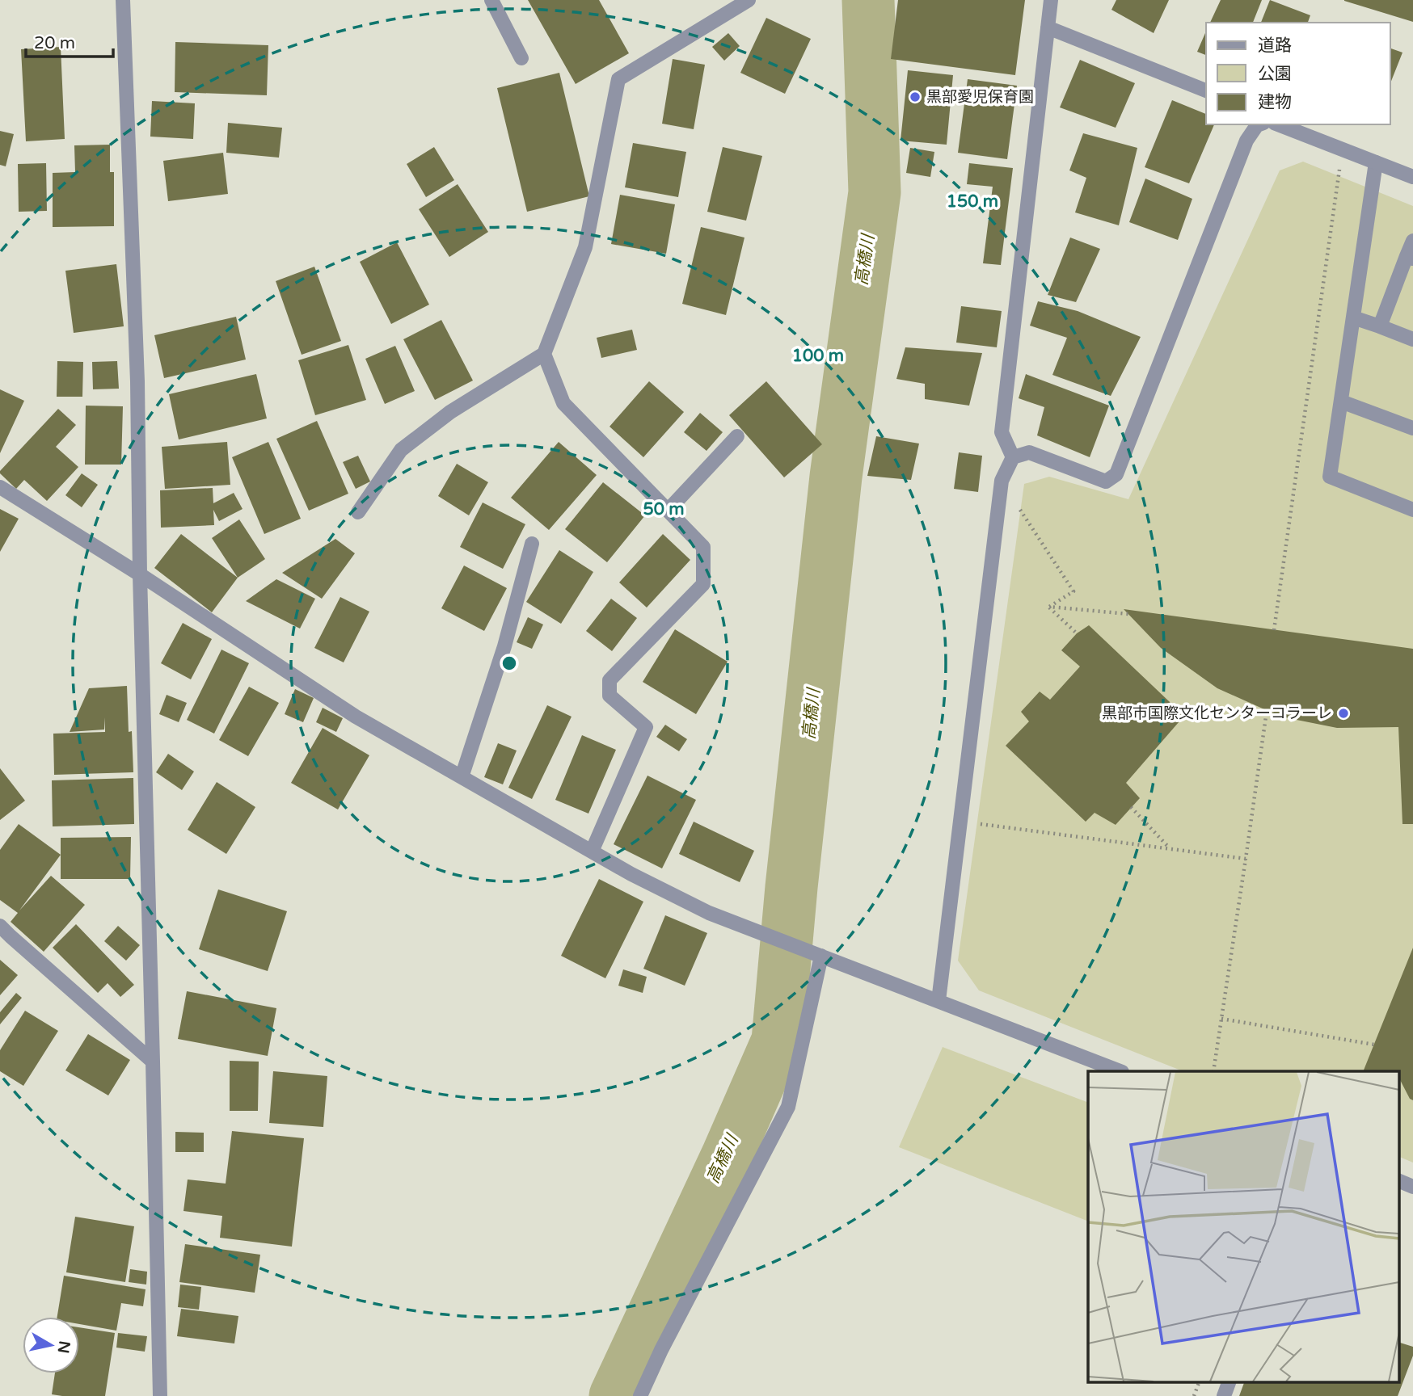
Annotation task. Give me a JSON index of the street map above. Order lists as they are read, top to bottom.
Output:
{
  "water": ["高橋川"],
  "places": ["黒部愛児保育園", "黒部市国際文化センターコラーレ"],
  "legend": ["道路", "公園", "建物"],
  "scale_bar": "20 m",
  "north": "right",
  "rings": ["150 m", "100 m", "50 m"]
}
